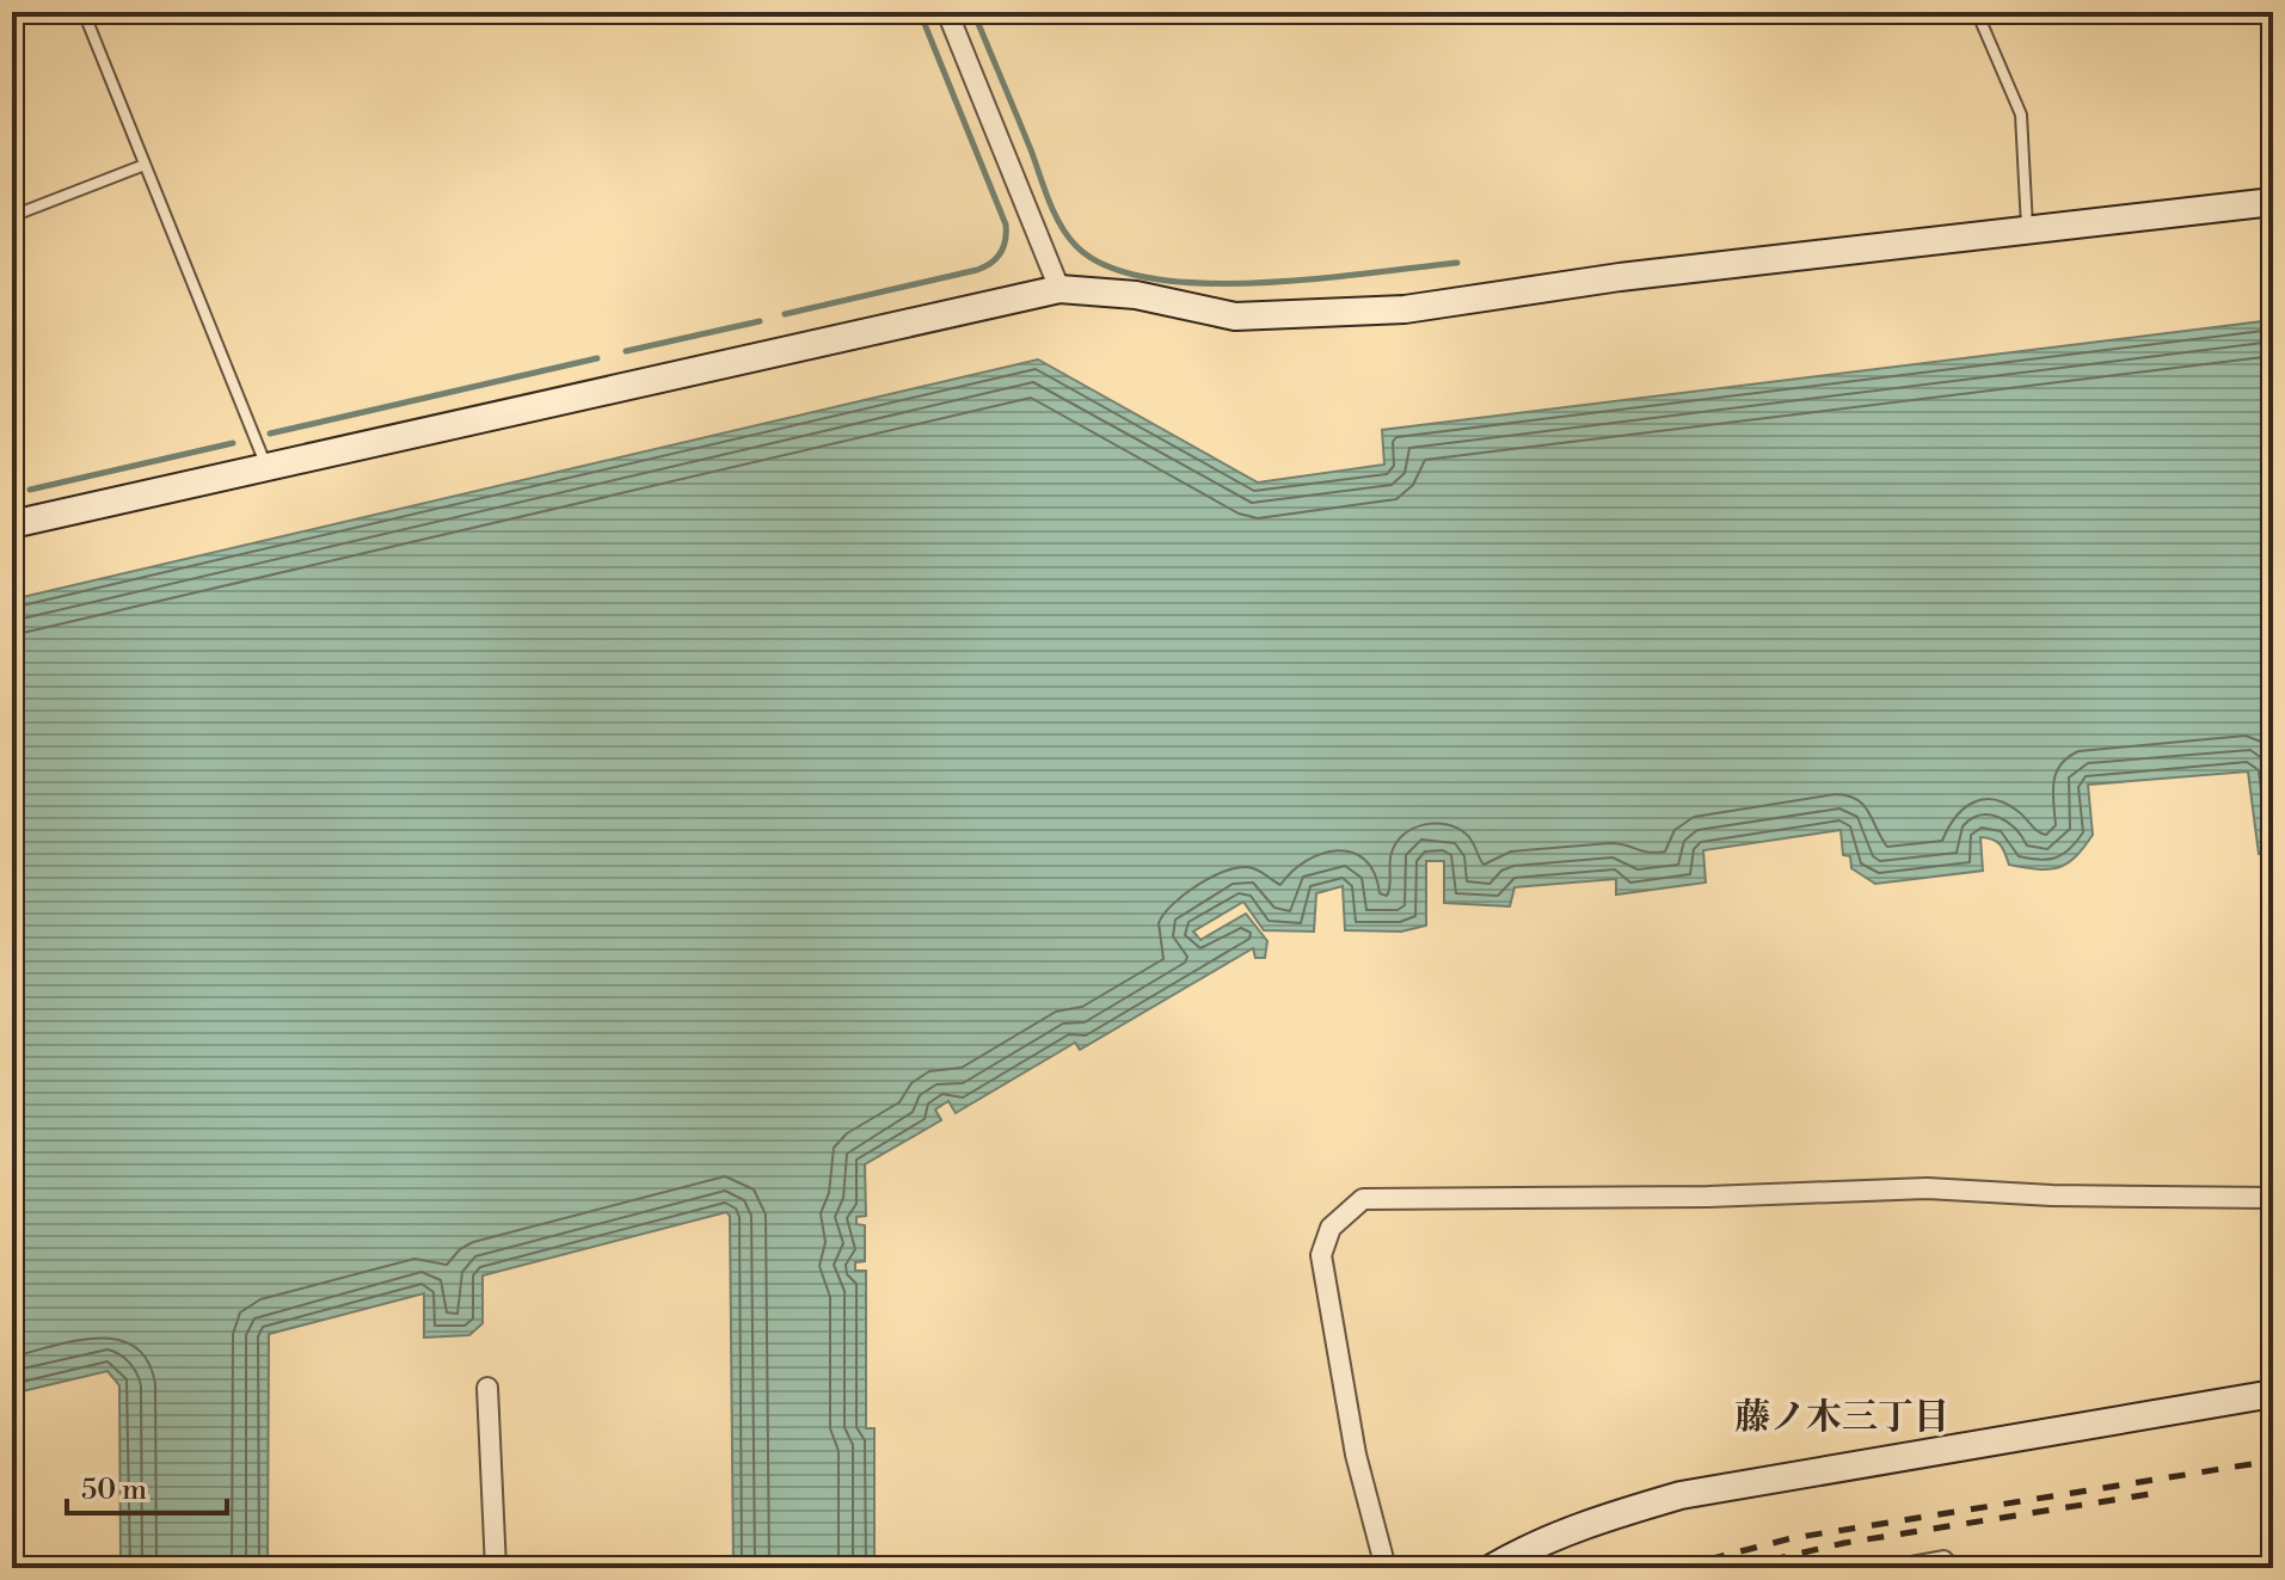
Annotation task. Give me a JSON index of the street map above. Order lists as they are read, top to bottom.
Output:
{
  "districts": ["藤ノ木三丁目"],
  "scale_bar": "50 m"
}
